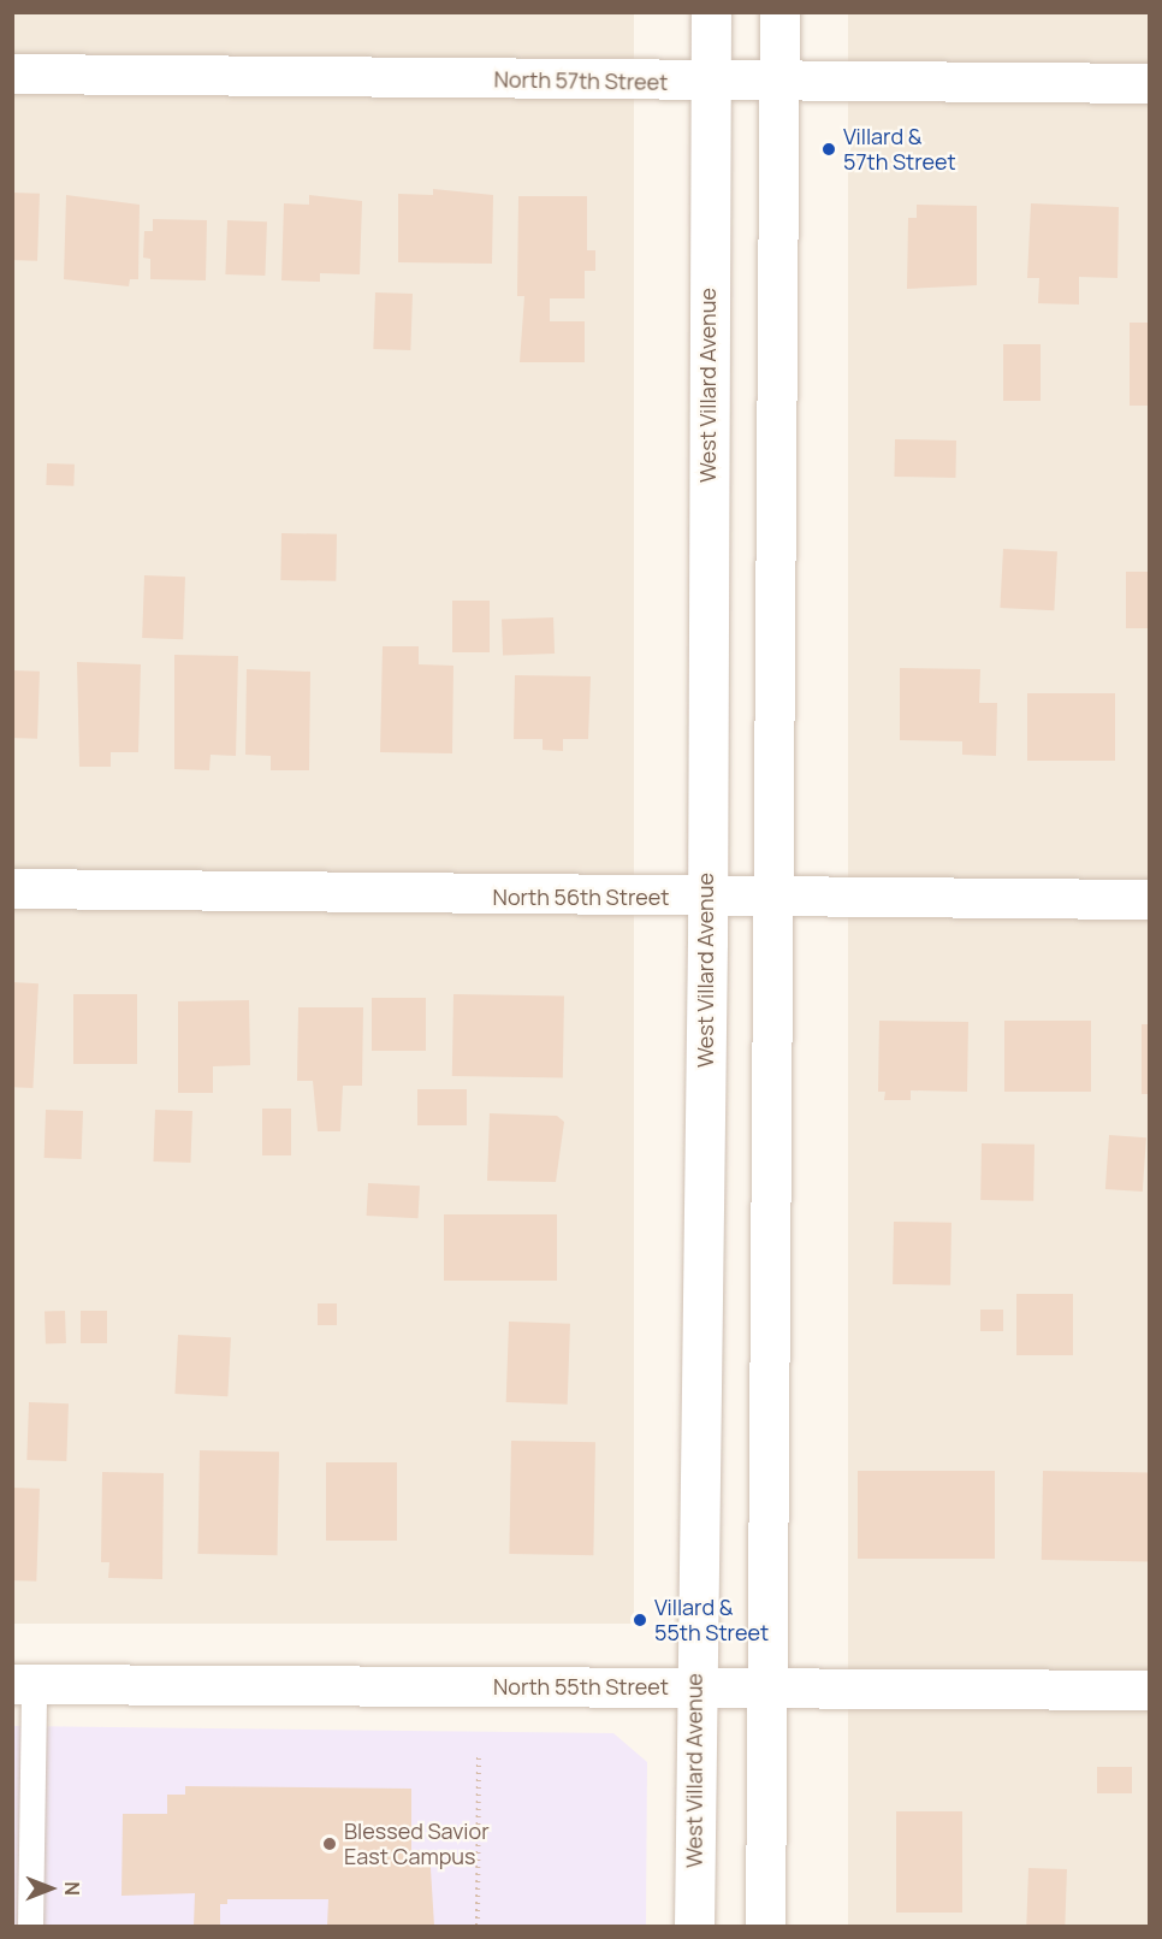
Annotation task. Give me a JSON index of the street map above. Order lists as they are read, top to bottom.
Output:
{
  "streets": {
    "street": [
      "North 57th Street",
      "West Villard Avenue",
      "North 56th Street",
      "North 55th Street"
    ]
  },
  "crossings": [
    ["North 57th Street", "West Villard Avenue"],
    ["West Villard Avenue", "North 56th Street"],
    ["West Villard Avenue", "North 55th Street"]
  ],
  "places": ["Villard & 57th Street", "Villard & 55th Street", "Blessed Savior East Campus"],
  "north": "right"
}
